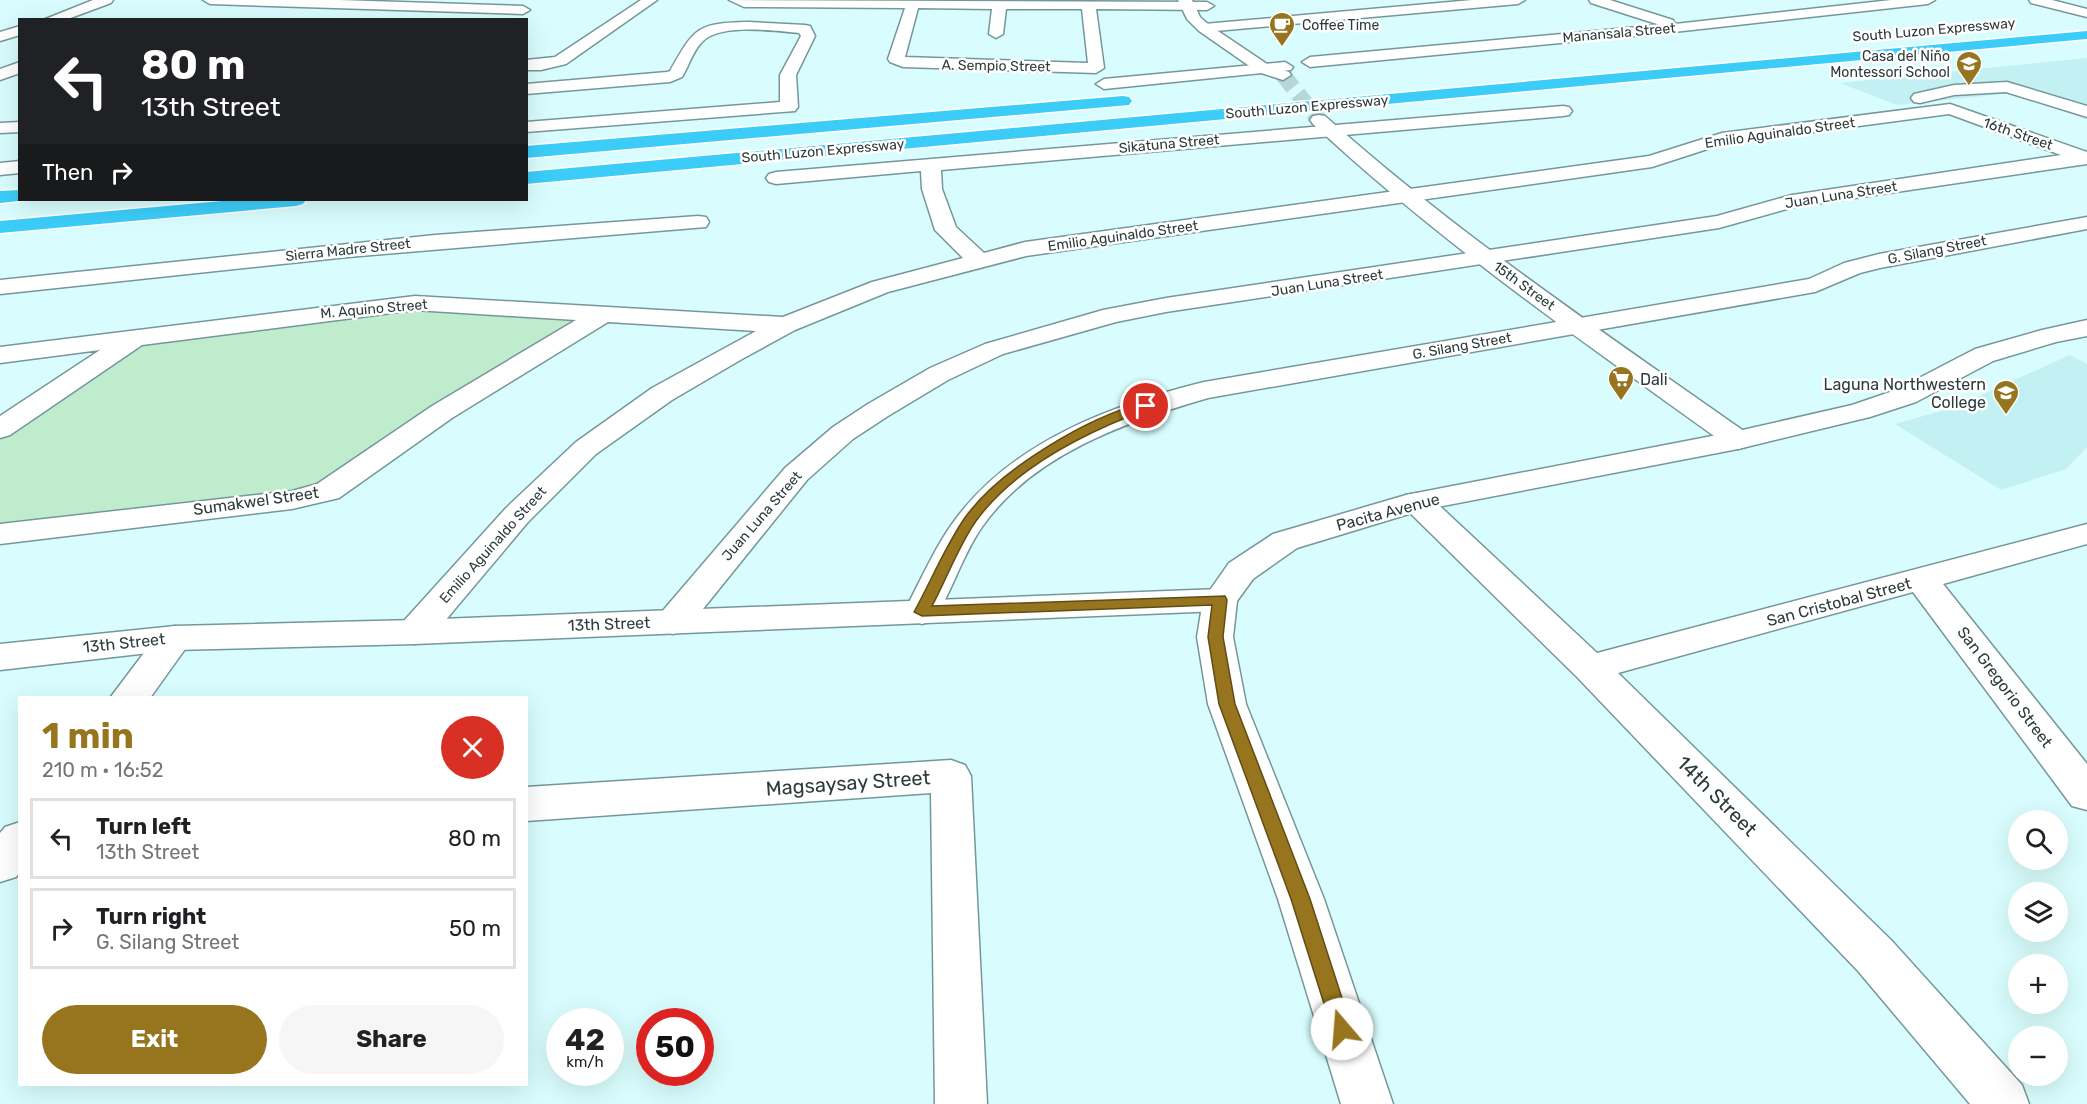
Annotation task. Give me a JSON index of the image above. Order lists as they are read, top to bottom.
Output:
{
  "streets": {
    "highway": ["South Luzon Expressway"],
    "street": [
      "Manansala Street",
      "A. Sempio Street",
      "Emilio Aguinaldo Street",
      "16th Street",
      "Sikatuna Street",
      "Juan Luna Street",
      "Sierra Madre Street",
      "G. Silang Street",
      "15th Street",
      "M. Aquino Street",
      "Sumakwel Street",
      "Pacita Avenue",
      "San Cristobal Street",
      "13th Street",
      "San Gregorio Street",
      "Magsaysay Street",
      "14th Street"
    ]
  },
  "crossings": [
    ["Emilio Aguinaldo Street", "16th Street"],
    ["Emilio Aguinaldo Street", "15th Street"],
    ["Emilio Aguinaldo Street", "M. Aquino Street"],
    ["Emilio Aguinaldo Street", "13th Street"],
    ["16th Street", "Juan Luna Street"],
    ["Sikatuna Street", "15th Street"],
    ["Juan Luna Street", "15th Street"],
    ["Juan Luna Street", "13th Street"],
    ["G. Silang Street", "15th Street"],
    ["G. Silang Street", "13th Street"],
    ["15th Street", "Pacita Avenue"],
    ["M. Aquino Street", "Sumakwel Street"],
    ["Pacita Avenue", "13th Street"],
    ["Pacita Avenue", "14th Street"],
    ["San Cristobal Street", "San Gregorio Street"],
    ["San Cristobal Street", "14th Street"]
  ],
  "places": {
    "cafe": ["Coffee Time"],
    "school or university": ["Casa del Niño Montessori School", "Laguna Northwestern College"],
    "supermarket": ["Dali"]
  },
  "page": {
    "turn": ["80 m", "13th Street"],
    "then": "Then",
    "heading": ["1 min", "210 m · 16:52"],
    "list": [
      {
        "name": "Turn left",
        "note": "13th Street",
        "value": "80 m"
      },
      {
        "name": "Turn right",
        "note": "G. Silang Street",
        "value": "50 m"
      }
    ],
    "map_buttons": ["+", "−"],
    "buttons": ["Exit", "Share"],
    "speed": "42 km/h",
    "limit": "50"
  }
}
